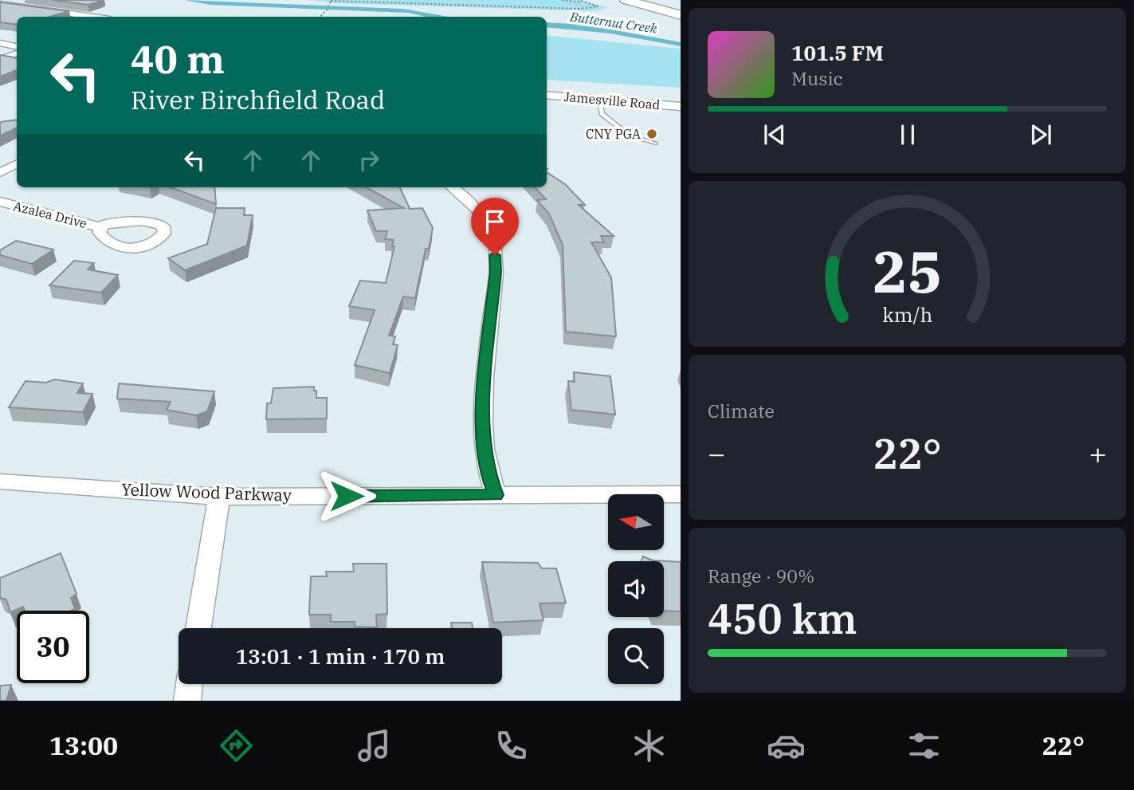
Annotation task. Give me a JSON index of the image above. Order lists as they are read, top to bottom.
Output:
{
  "streets": {
    "street": ["Jamesville Road", "Azalea Drive", "Yellow Wood Parkway"]
  },
  "water": ["Butternut Creek"],
  "places": ["CNY PGA"],
  "north": "left",
  "page": {
    "turn": ["40 m", "River Birchfield Road"],
    "song": ["101.5 FM", "Music"],
    "tile": [
      "Climate",
      ["Range · 90%", "450 km"]
    ],
    "heat": ["−", "22°", "+"],
    "limit": "30",
    "trip": "13:01 · 1 min · 170 m",
    "tabs": ["13:00", "22°"],
    "gauge": ["25", "km/h"]
  }
}
